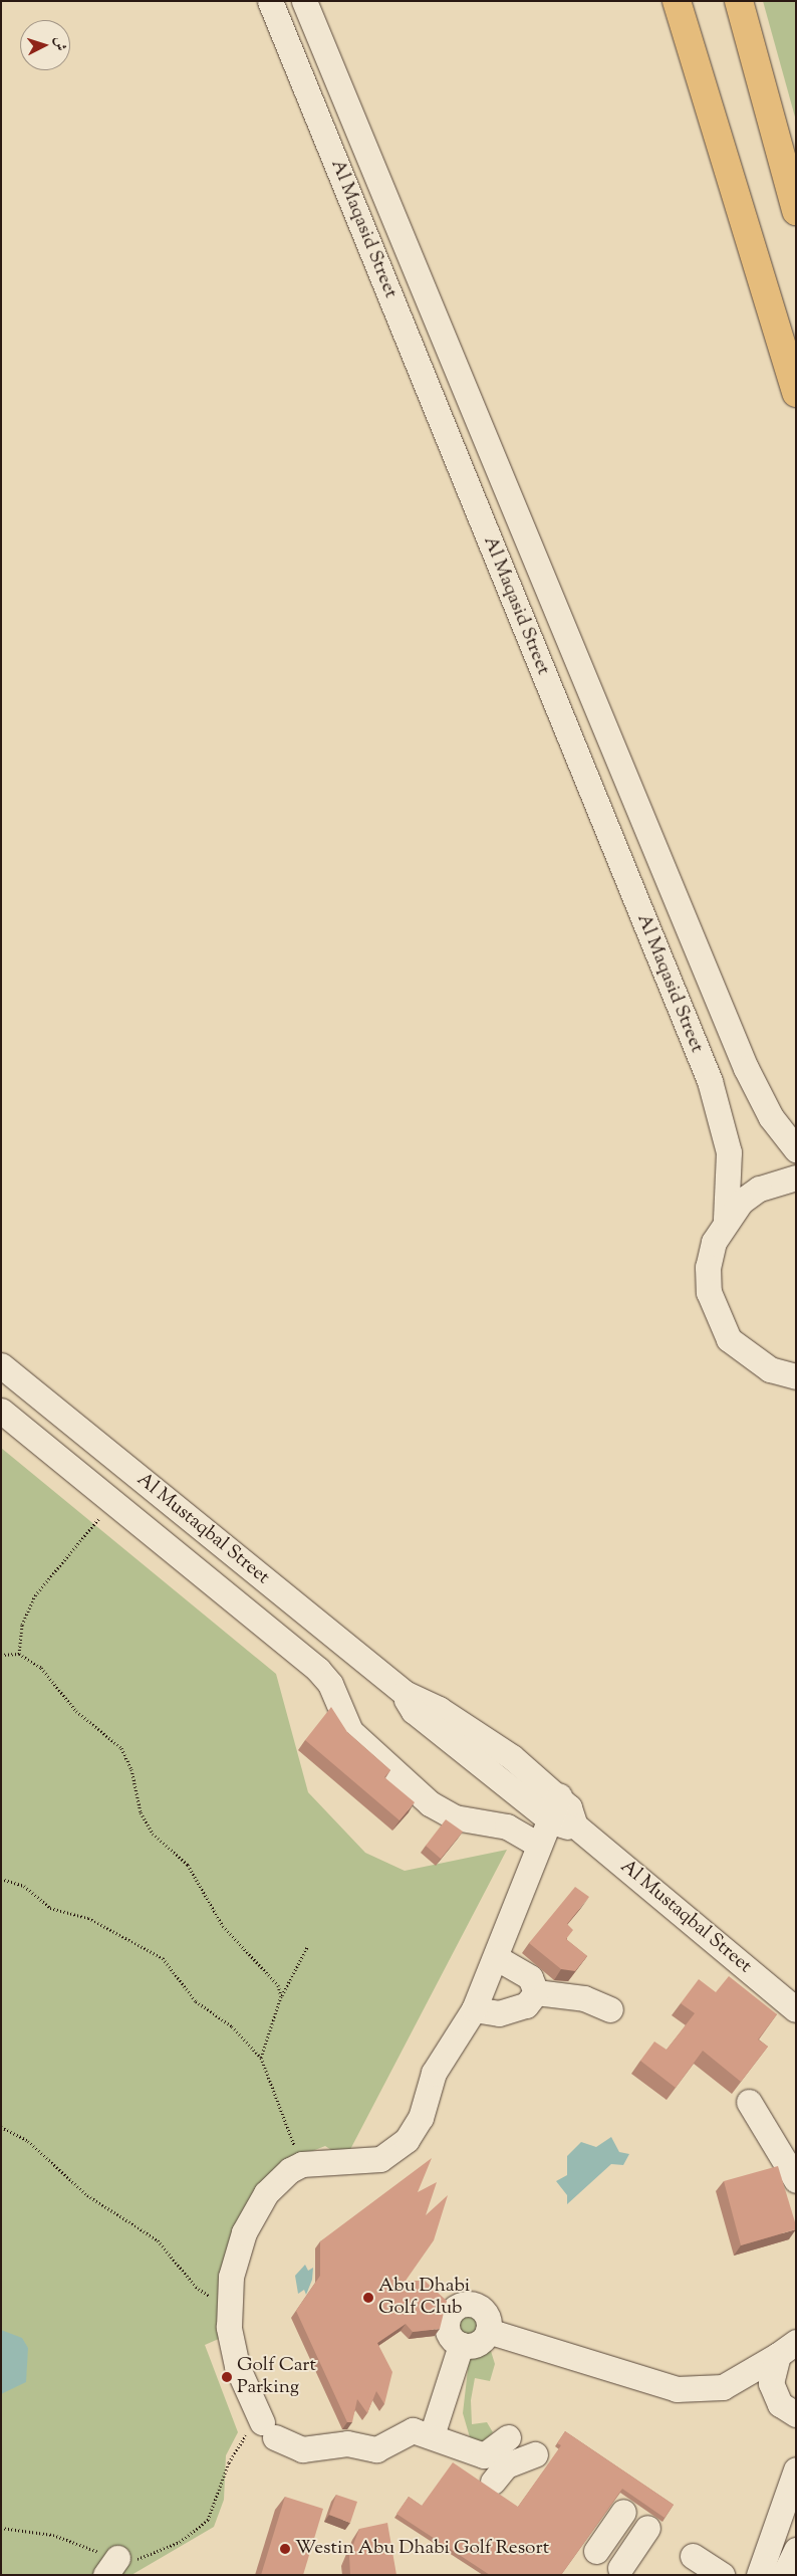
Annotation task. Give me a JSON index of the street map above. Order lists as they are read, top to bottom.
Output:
{
  "streets": {
    "street": ["Al Maqasid Street", "Al Mustaqbal Street"]
  },
  "places": ["Abu Dhabi Golf Club", "Golf Cart Parking", "Westin Abu Dhabi Golf Resort"],
  "north": "right"
}
